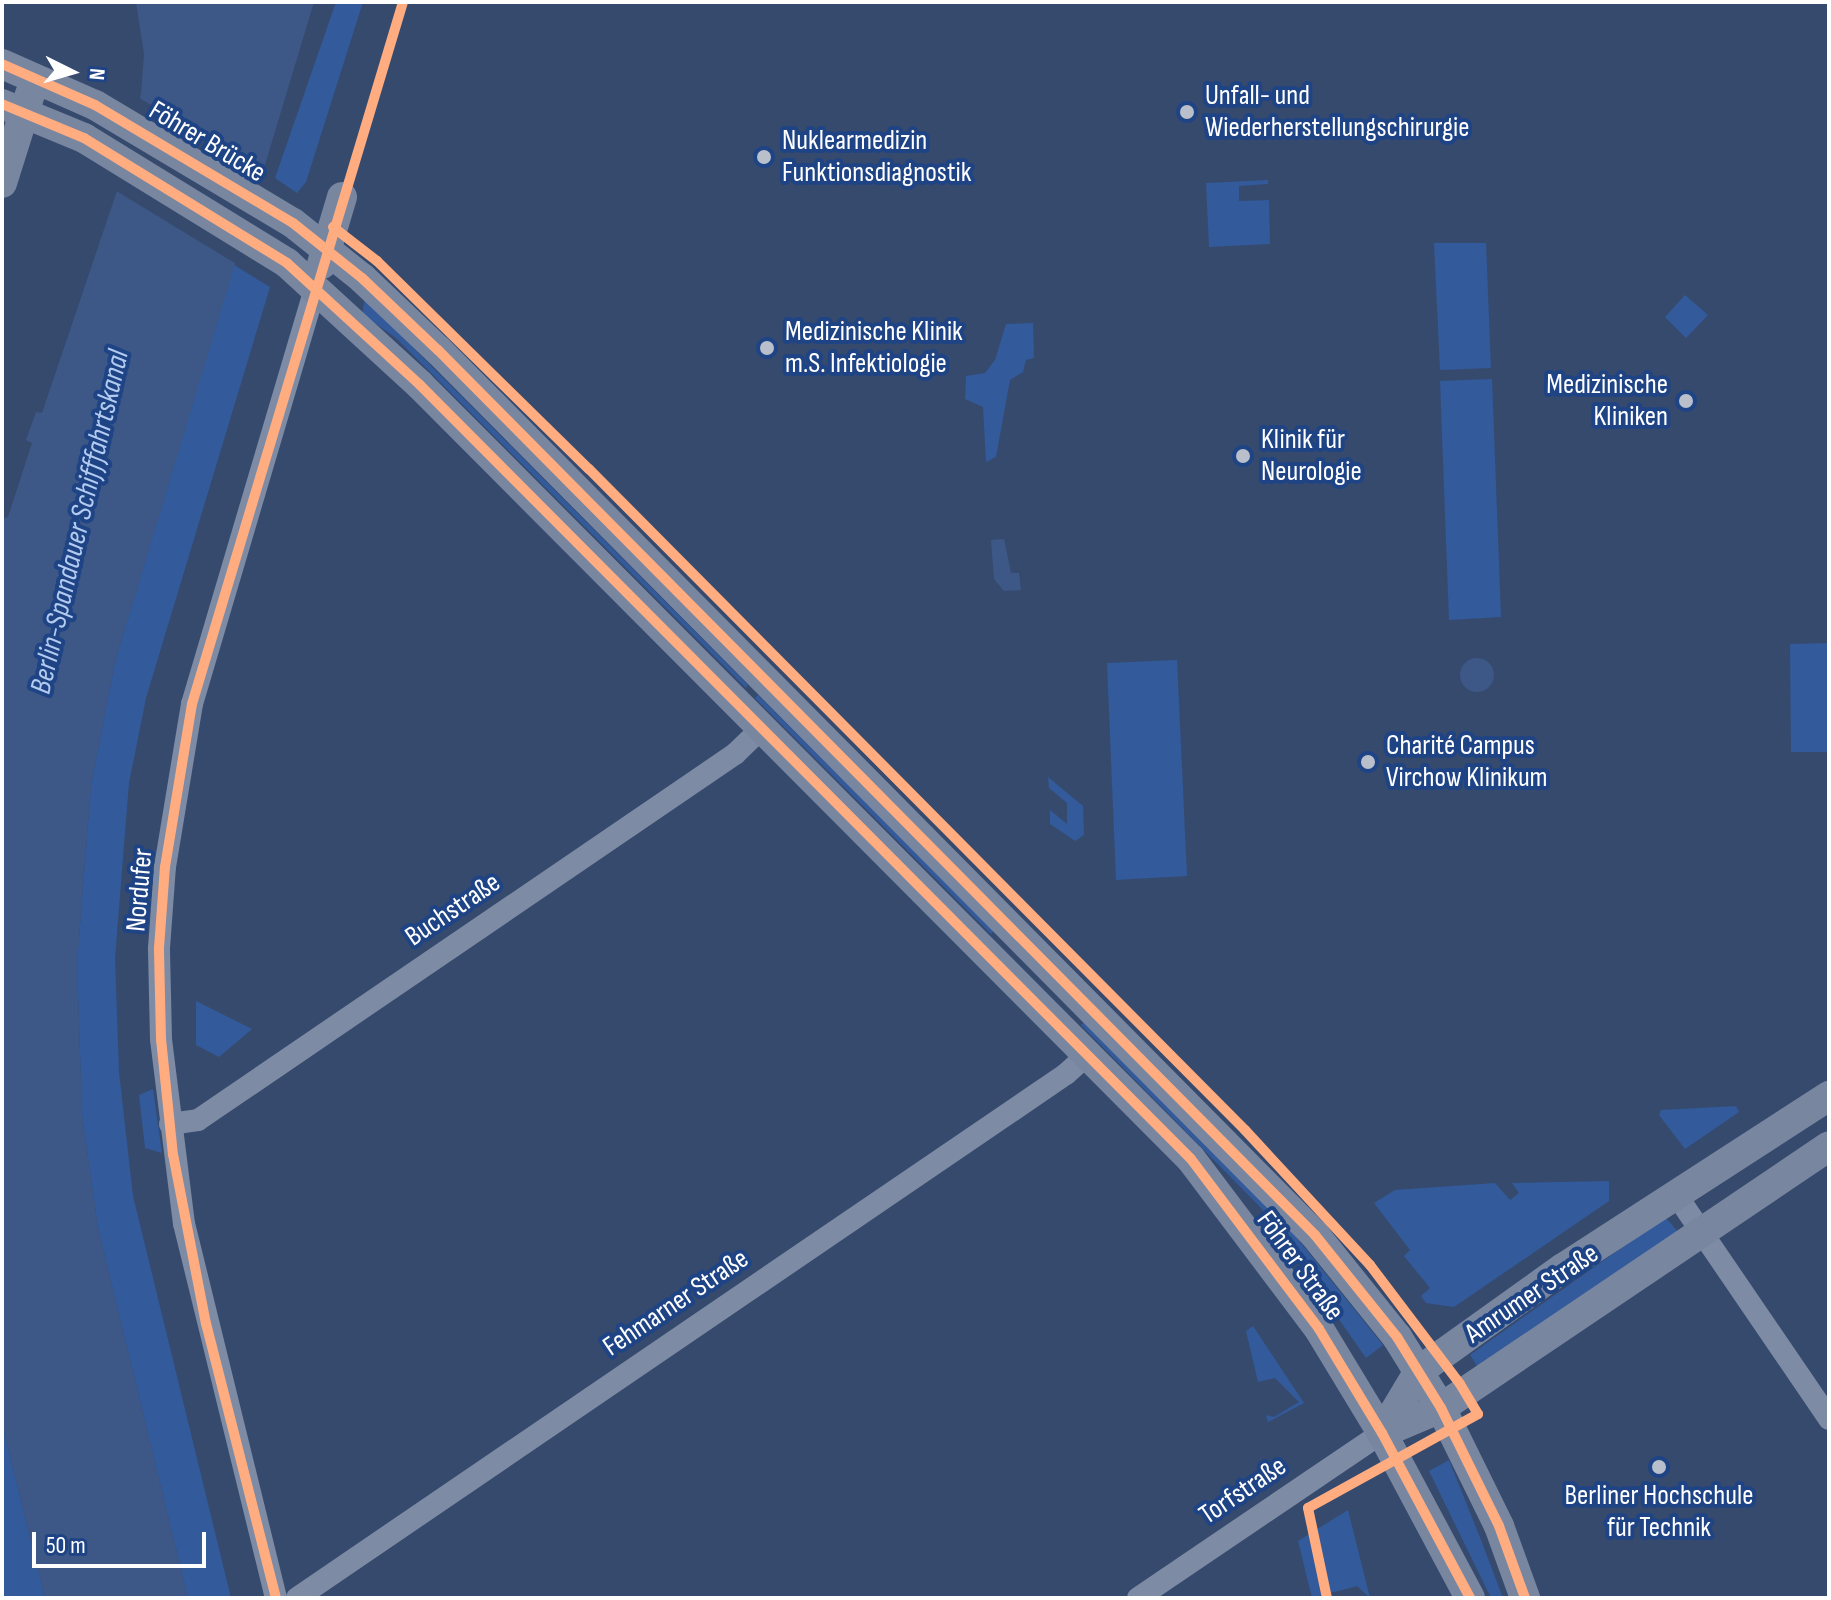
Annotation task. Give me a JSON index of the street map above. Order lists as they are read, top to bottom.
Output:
{
  "streets": {
    "main road": [
      "Föhrer Brücke",
      "Nordufer",
      "Föhrer Straße",
      "Amrumer Straße"
    ],
    "street": ["Buchstraße", "Fehmarner Straße", "Torfstraße"]
  },
  "crossings": [
    ["Föhrer Brücke", "Föhrer Straße"],
    ["Nordufer", "Buchstraße"],
    ["Nordufer", "Föhrer Straße"],
    ["Buchstraße", "Föhrer Straße"],
    ["Föhrer Straße", "Amrumer Straße"],
    ["Föhrer Straße", "Fehmarner Straße"],
    ["Föhrer Straße", "Torfstraße"],
    ["Amrumer Straße", "Torfstraße"]
  ],
  "water": ["Berlin-Spandauer Schifffahrtskanal"],
  "places": [
    "Unfall- und Wiederherstellungschirurgie",
    "Nuklearmedizin Funktionsdiagnostik",
    "Medizinische Klinik m.S. Infektiologie",
    "Medizinische Kliniken",
    "Klinik für Neurologie",
    "Charité Campus Virchow Klinikum",
    "Berliner Hochschule für Technik"
  ],
  "scale_bar": "50 m",
  "north": "right"
}
